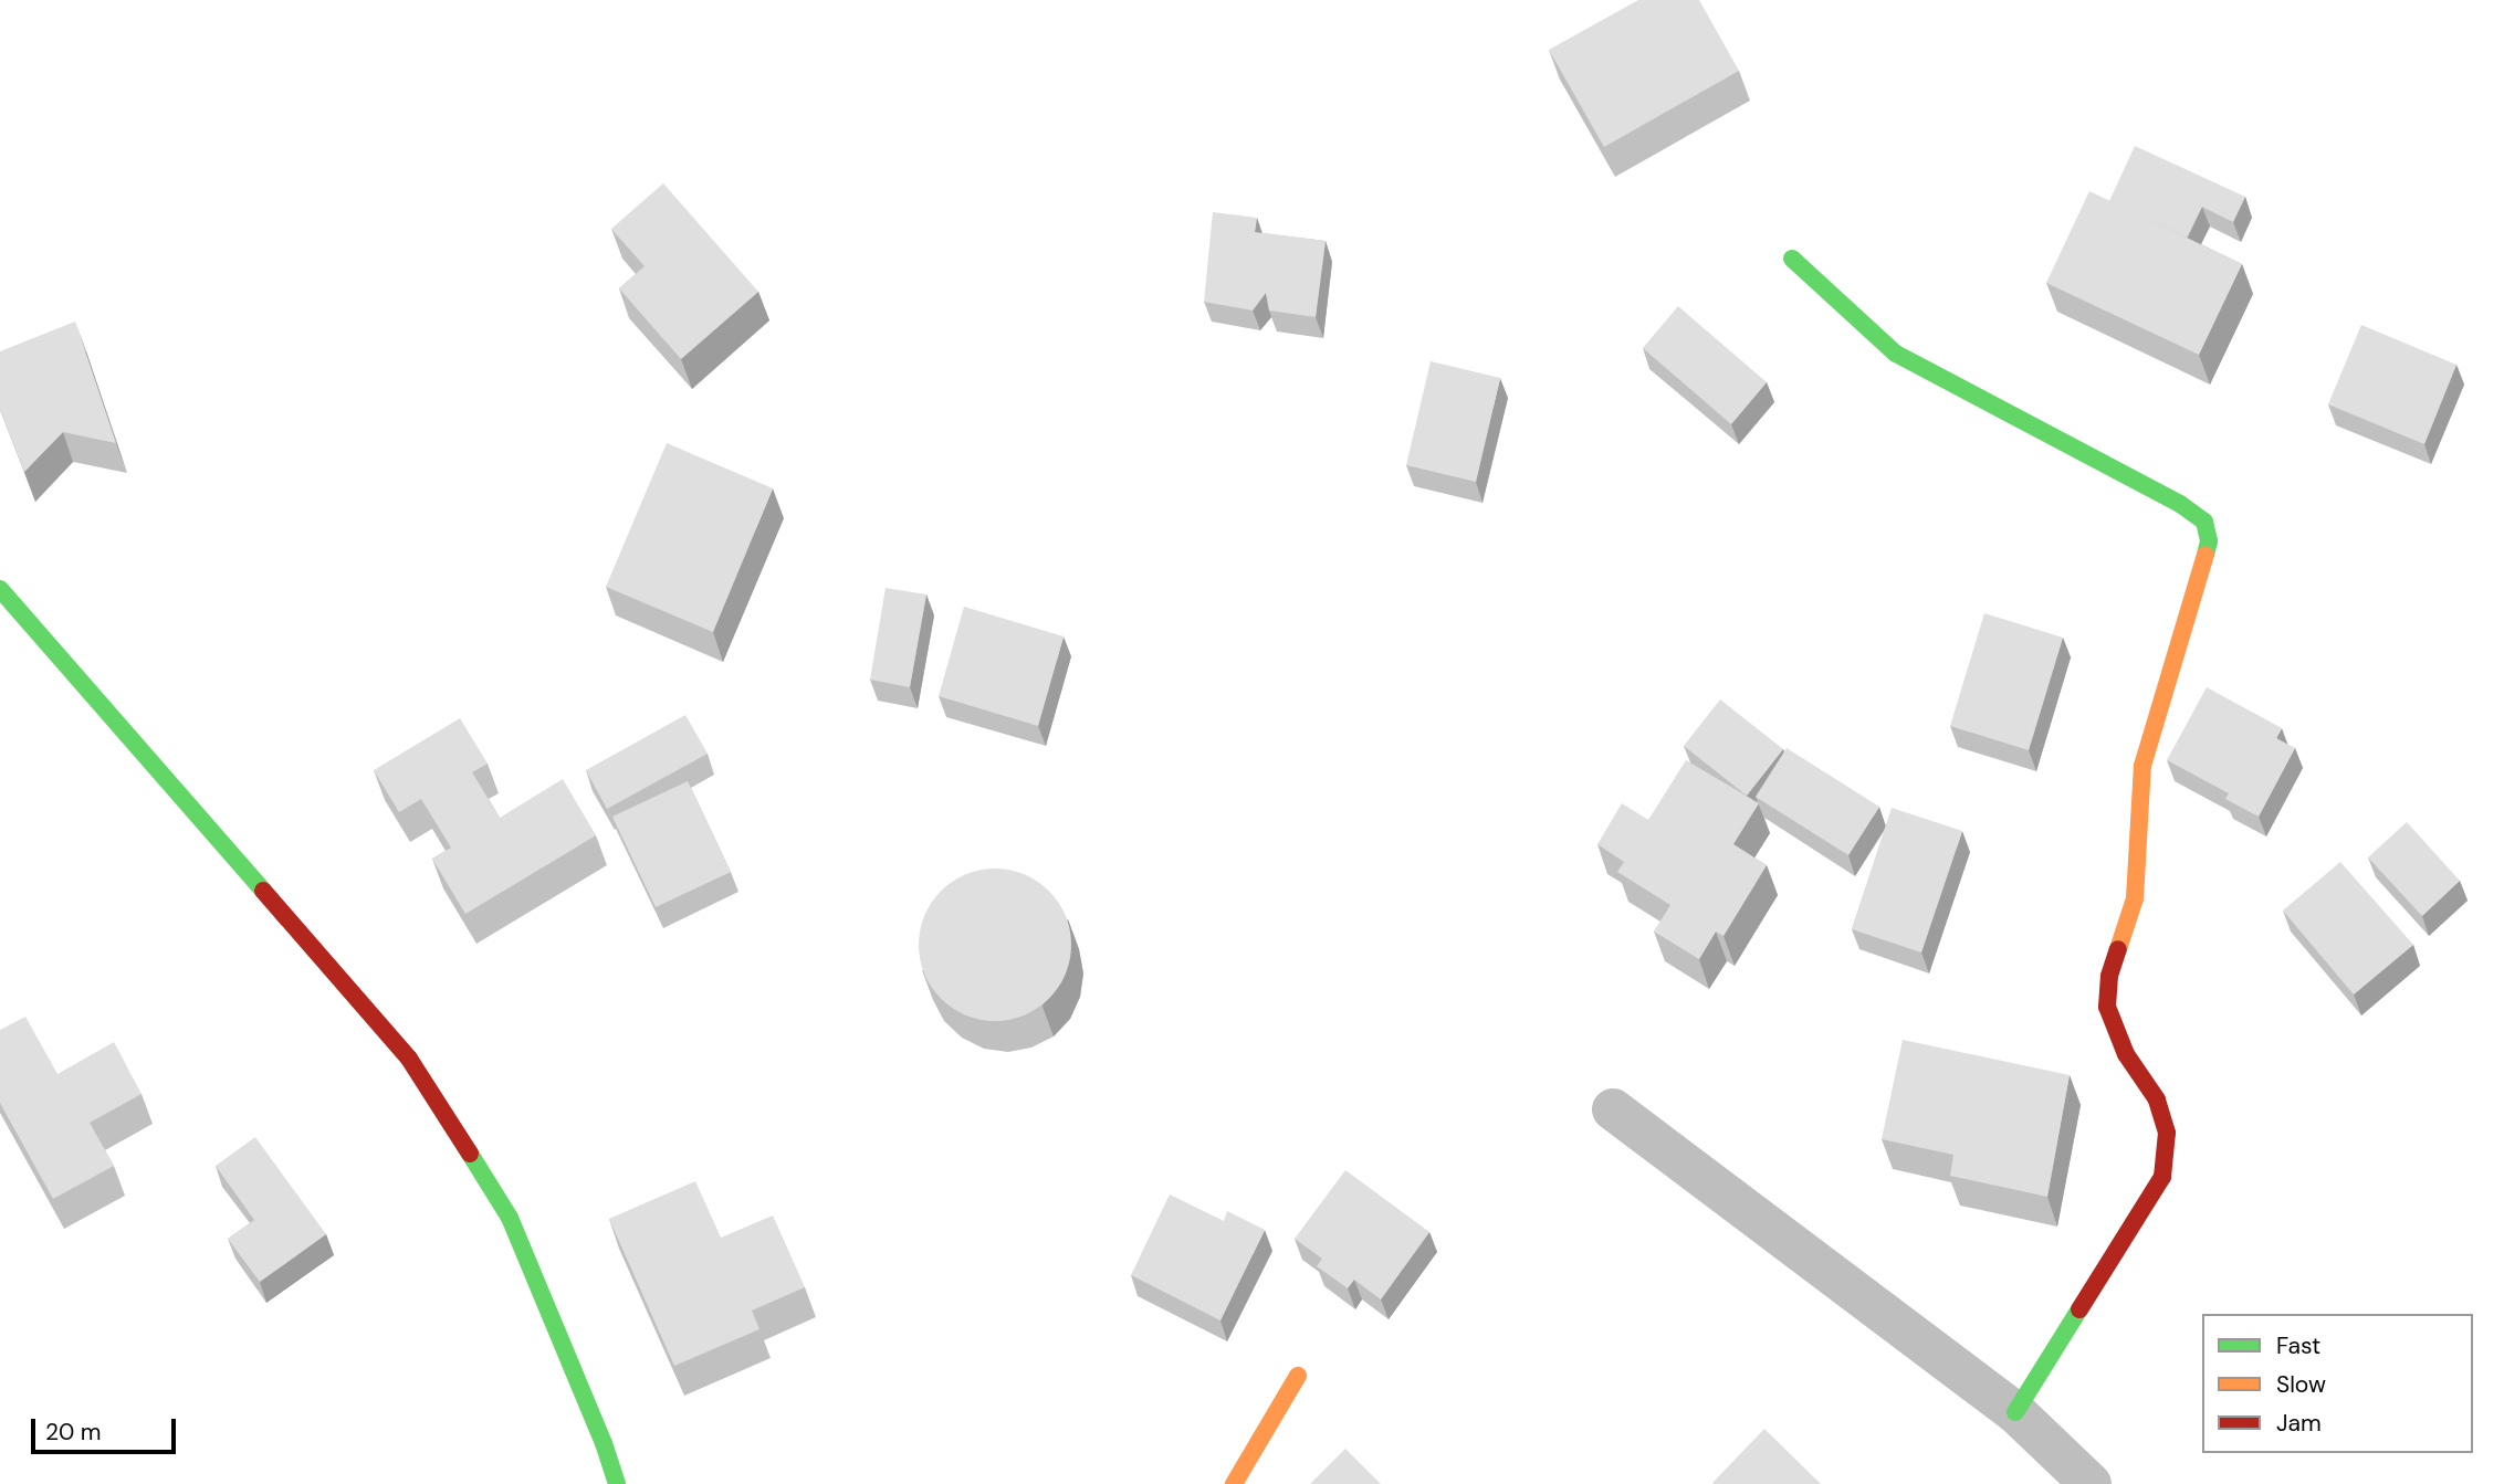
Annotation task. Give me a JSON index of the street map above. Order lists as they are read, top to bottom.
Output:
{
  "legend": ["Fast", "Slow", "Jam"],
  "scale_bar": "20 m"
}
